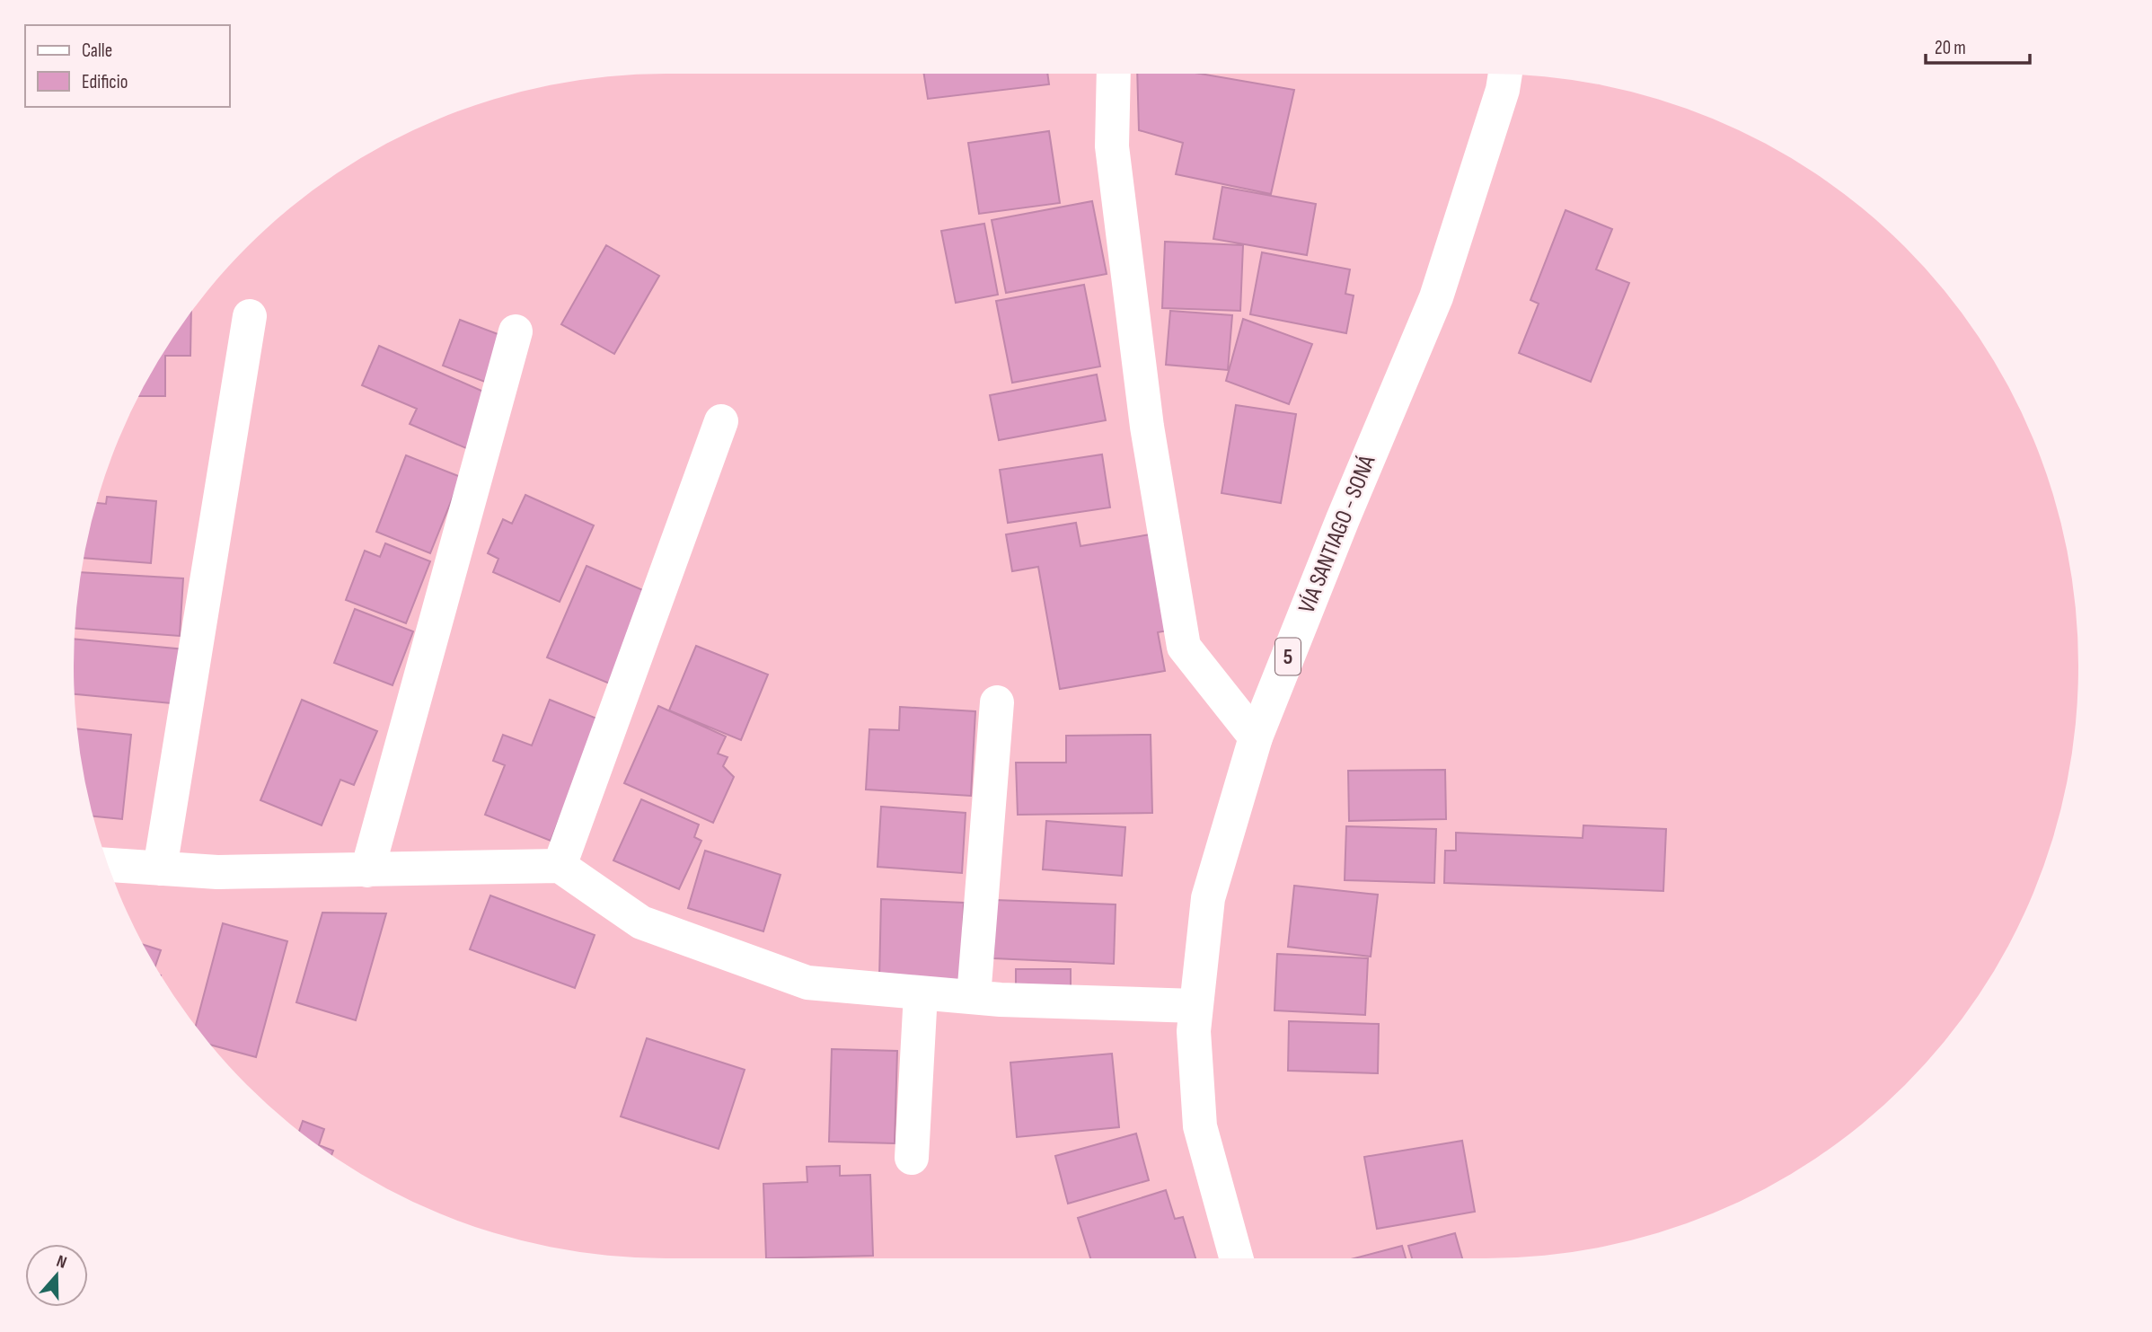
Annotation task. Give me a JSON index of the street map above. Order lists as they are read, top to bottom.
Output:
{
  "streets": {
    "street": ["VÍA SANTIAGO - SONÁ", "5"]
  },
  "legend": ["Calle", "Edificio"],
  "scale_bar": "20 m",
  "north": "top"
}
